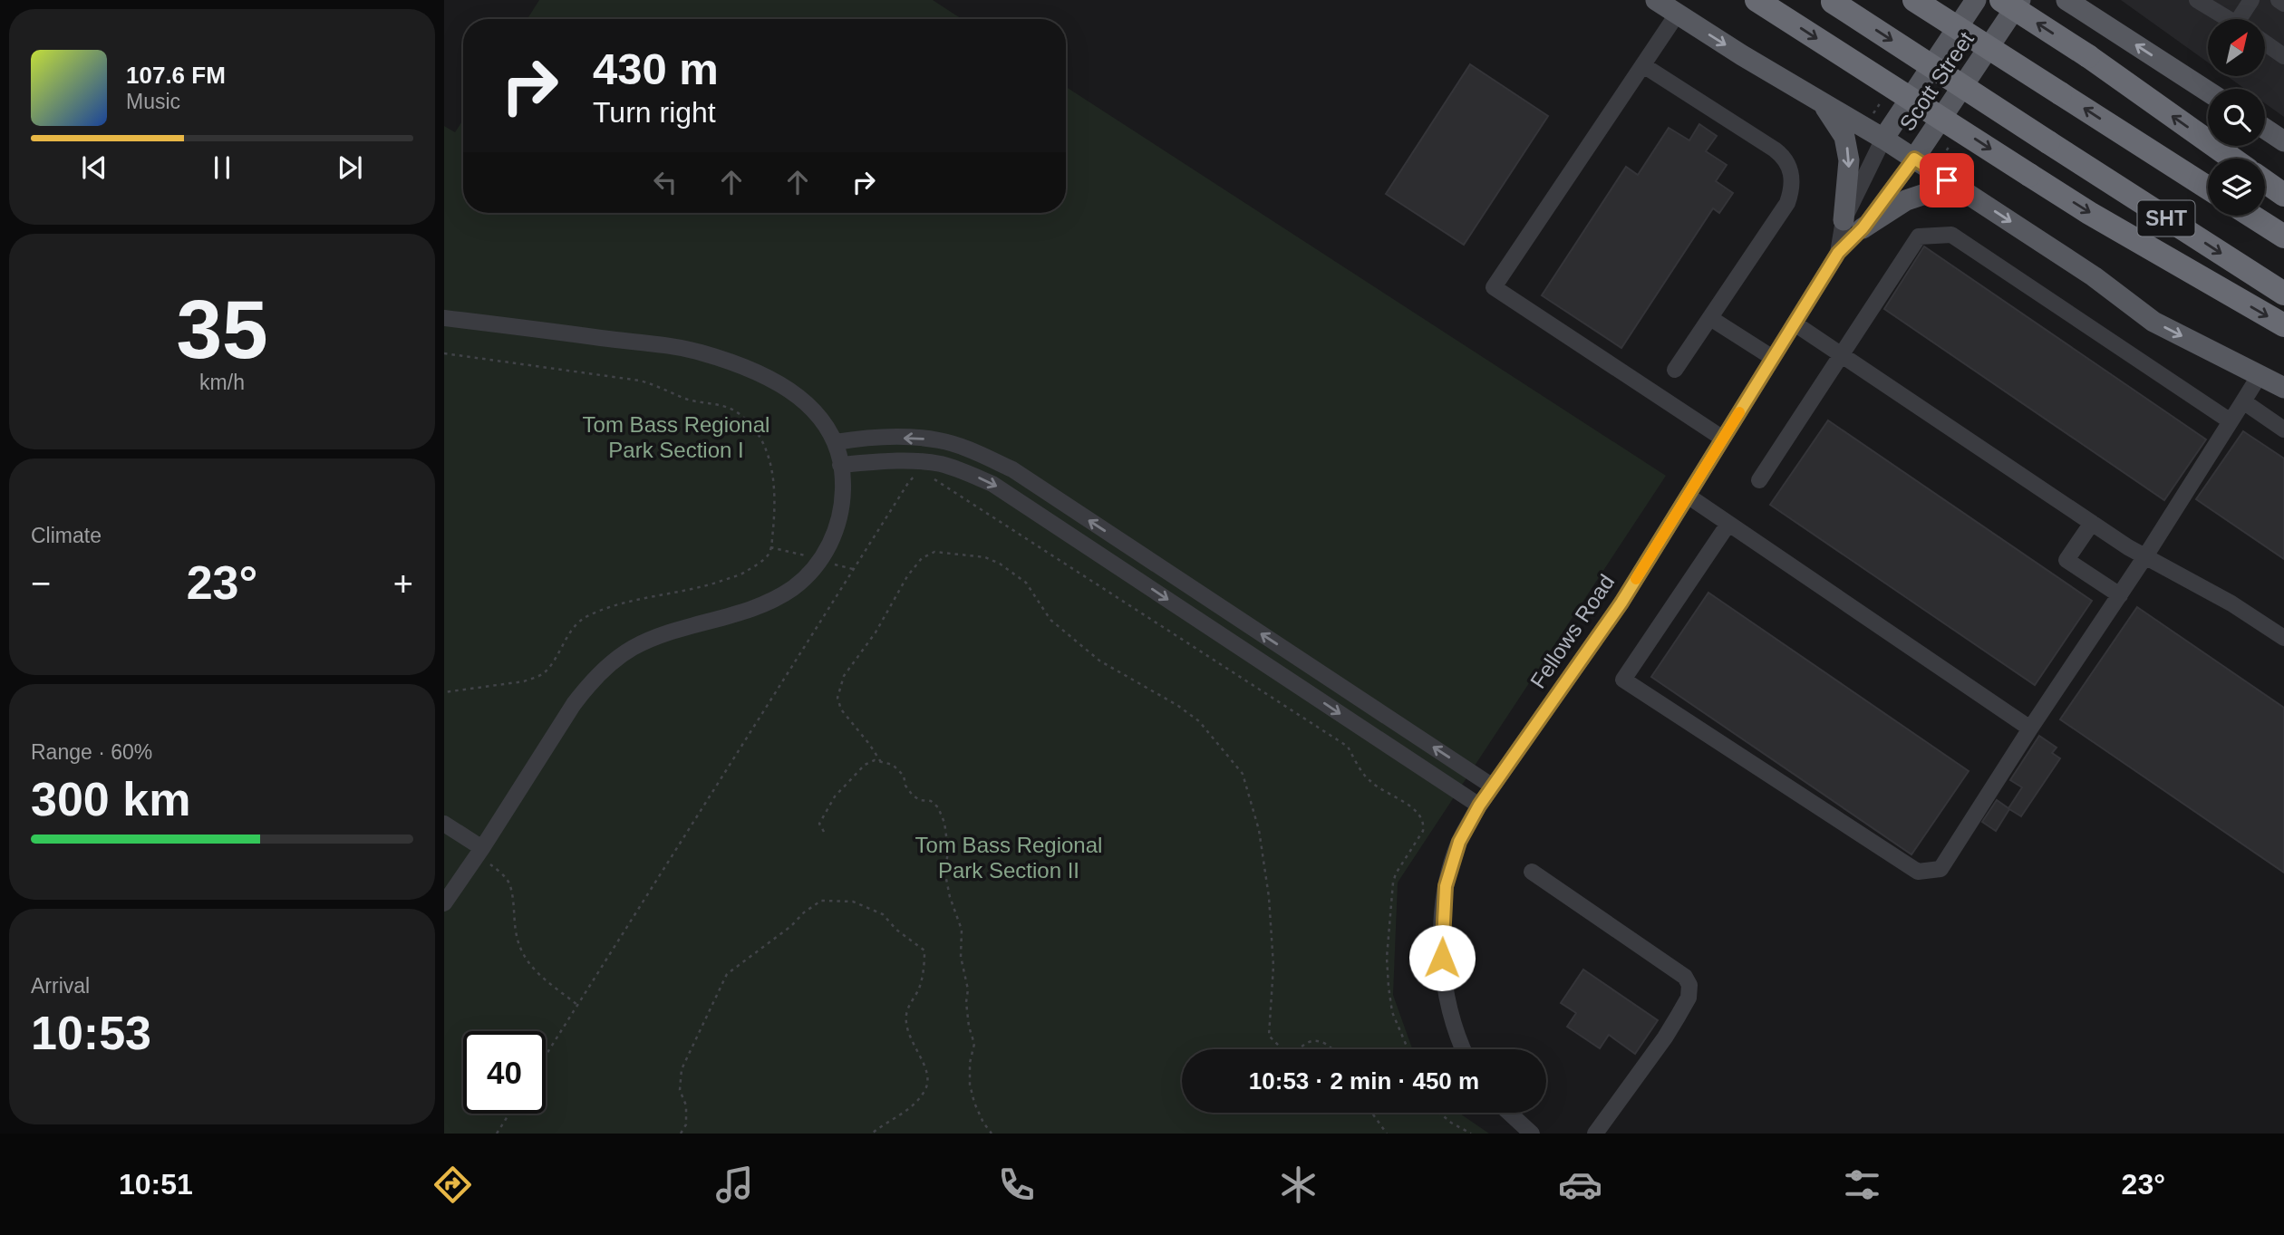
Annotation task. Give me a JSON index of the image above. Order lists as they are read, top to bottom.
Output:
{
  "streets": {
    "highway": ["SHT"],
    "main road": ["Scott Street"],
    "street": ["Fellows Road"]
  },
  "crossings": [
    ["Scott Street", "Fellows Road"]
  ],
  "parks": ["Tom Bass Regional Park Section I", "Tom Bass Regional Park Section II"],
  "north": "top right",
  "page": {
    "turn": ["430 m", "Turn right"],
    "song": ["107.6 FM", "Music"],
    "tile": [
      ["35", "km/h"],
      "Climate",
      ["Range · 60%", "300 km"],
      ["Arrival", "10:53"]
    ],
    "heat": ["−", "23°", "+"],
    "limit": "40",
    "trip": "10:53 · 2 min · 450 m",
    "tabs": ["10:51", "23°"]
  }
}
